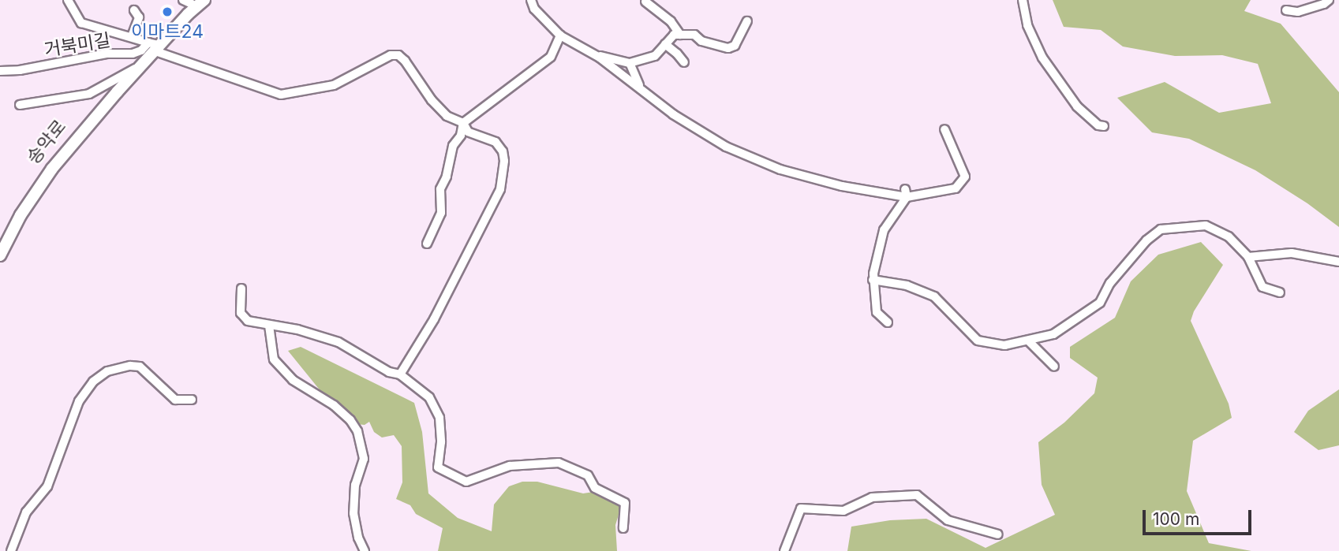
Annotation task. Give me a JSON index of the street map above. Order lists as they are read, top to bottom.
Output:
{
  "streets": {
    "main road": ["송악로"],
    "street": ["거북미길"]
  },
  "crossings": [
    ["거북미길", "송악로"]
  ],
  "places": ["이마트24"],
  "scale_bar": "100 m"
}
